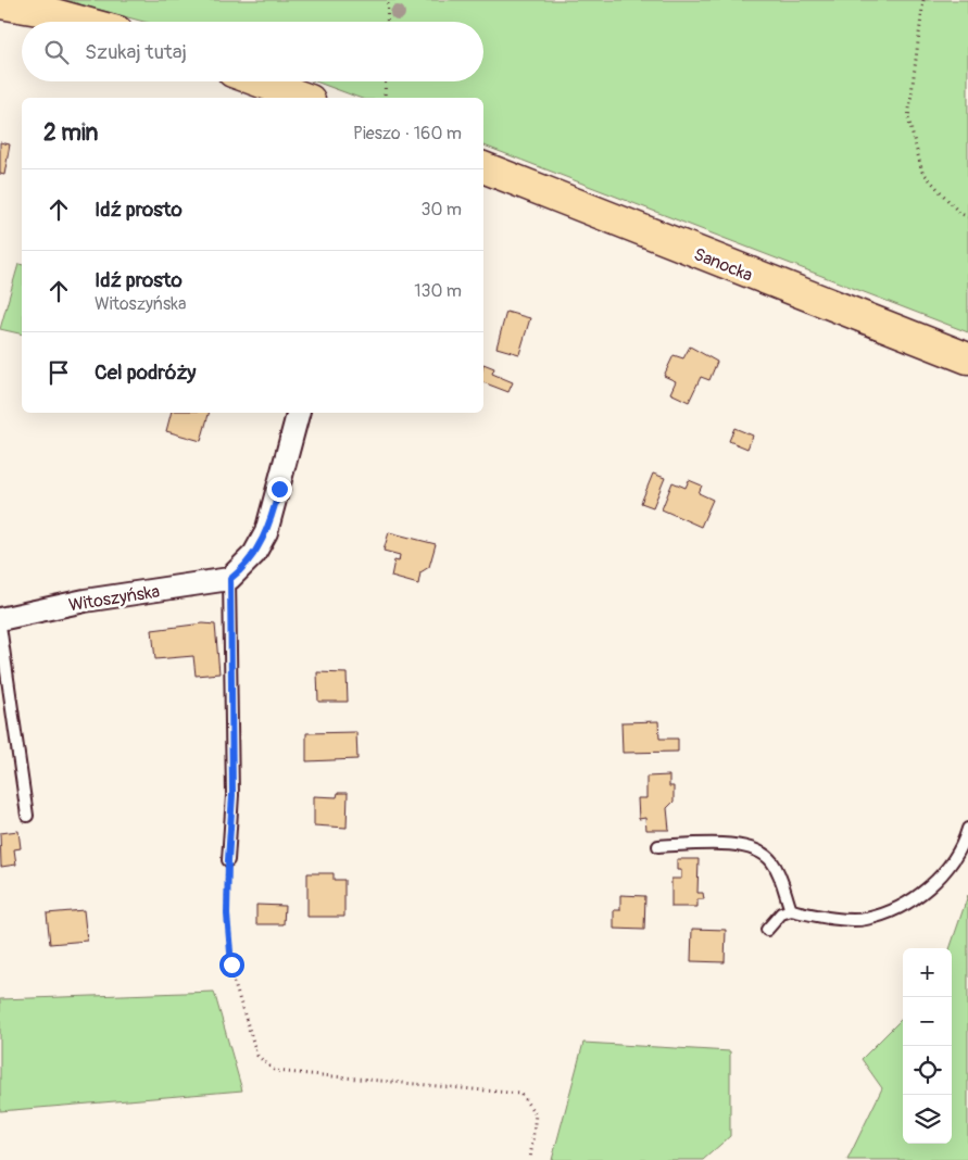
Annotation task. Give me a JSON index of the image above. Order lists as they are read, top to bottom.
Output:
{
  "streets": {
    "main road": ["Sanocka"],
    "street": ["Witoszyńska"]
  },
  "page": {
    "search": "Szukaj tutaj",
    "heading": ["2 min", "Pieszo · 160 m"],
    "list": [
      ["Idź prosto", "30 m"],
      ["Idź prosto", "Witoszyńska", "130 m"],
      "Cel podróży"
    ],
    "map_buttons": ["+", "−"]
  }
}
